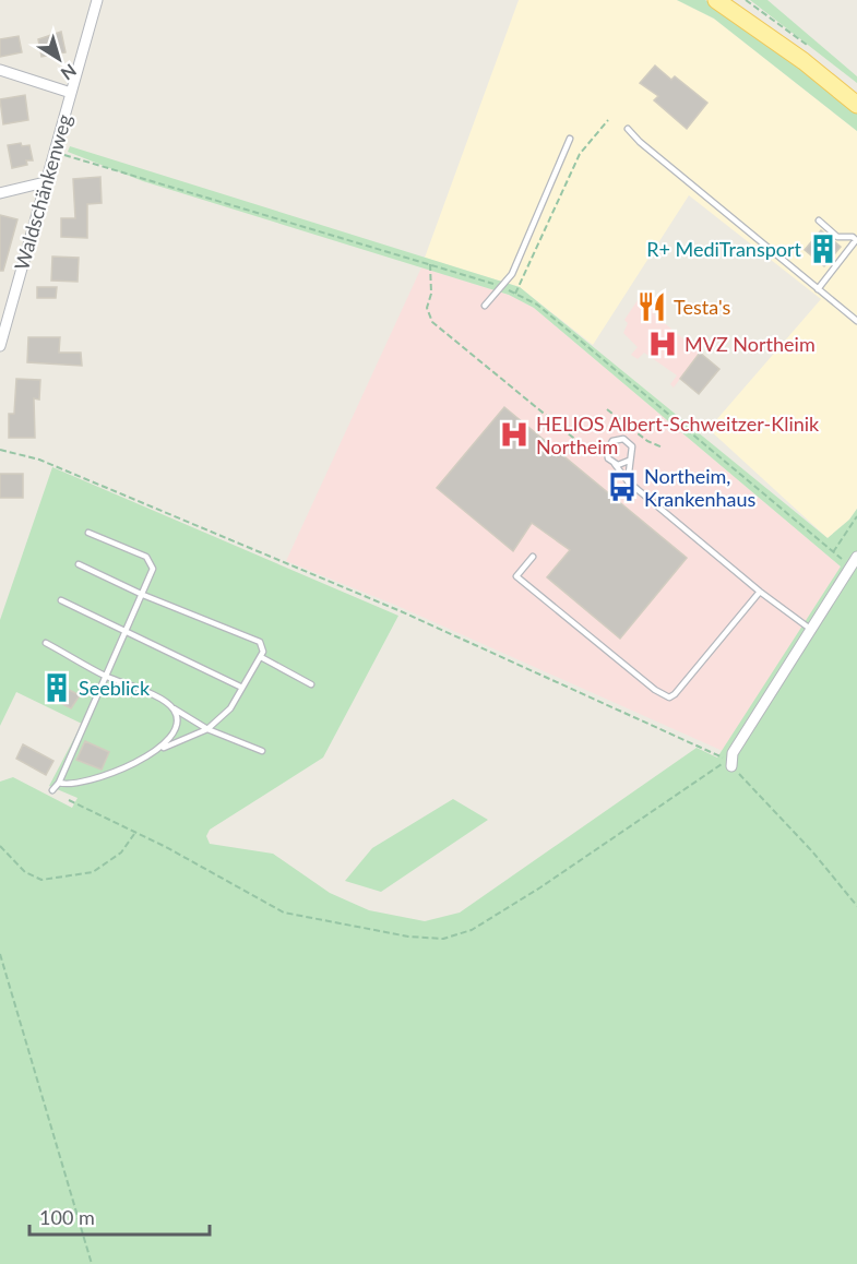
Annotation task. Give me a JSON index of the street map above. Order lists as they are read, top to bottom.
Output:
{
  "streets": {
    "street": ["Waldschänkenweg"]
  },
  "places": {
    "building": ["R+ MediTransport", "Seeblick"],
    "restaurant": ["Testa's"],
    "hospital": ["MVZ Northeim", "HELIOS Albert-Schweitzer-Klinik Northeim"],
    "bus stop": ["Northeim, Krankenhaus"]
  },
  "scale_bar": "100 m",
  "north": "bottom right"
}
